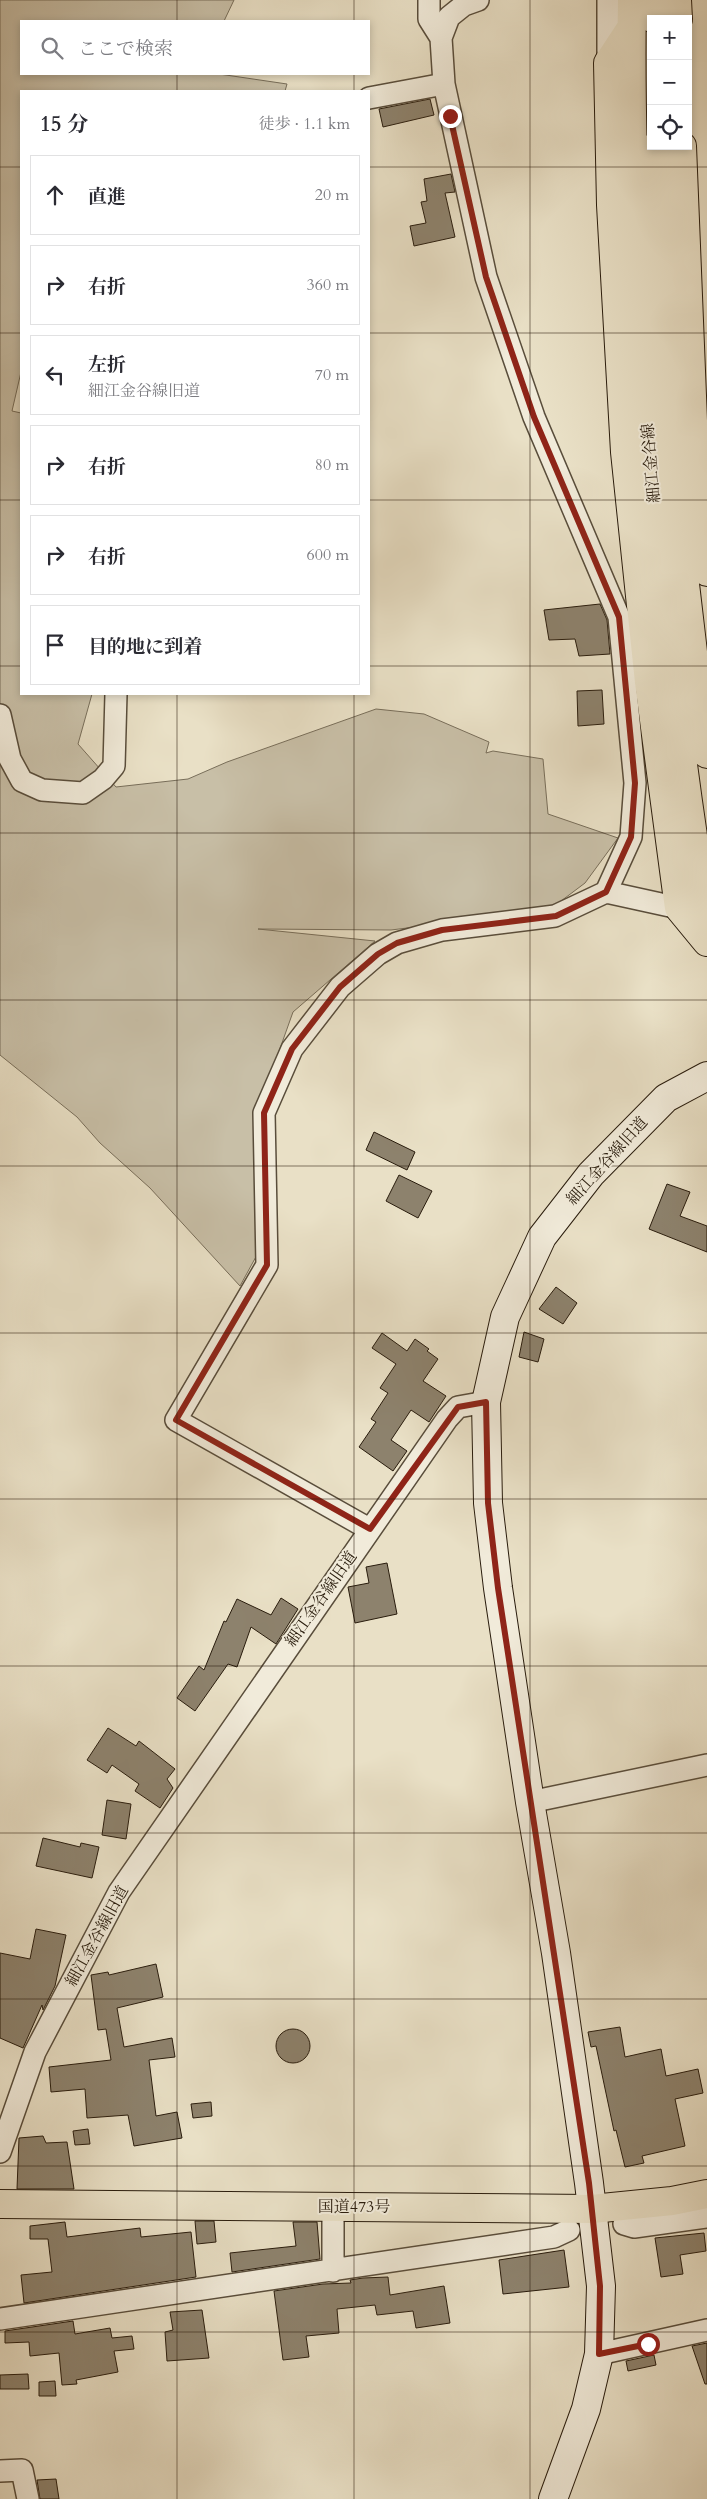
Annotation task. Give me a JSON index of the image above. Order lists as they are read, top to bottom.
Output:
{
  "streets": {
    "main road": ["細江金谷線", "国道473号"],
    "street": ["細江金谷線旧道"]
  },
  "page": {
    "map_buttons": ["+", "−"],
    "search": "ここで検索",
    "heading": ["15 分", "徒歩 · 1.1 km"],
    "list": [
      ["直進", "20 m"],
      ["右折", "360 m"],
      ["左折", "細江金谷線旧道", "70 m"],
      ["右折", "80 m"],
      ["右折", "600 m"],
      "目的地に到着"
    ]
  }
}
